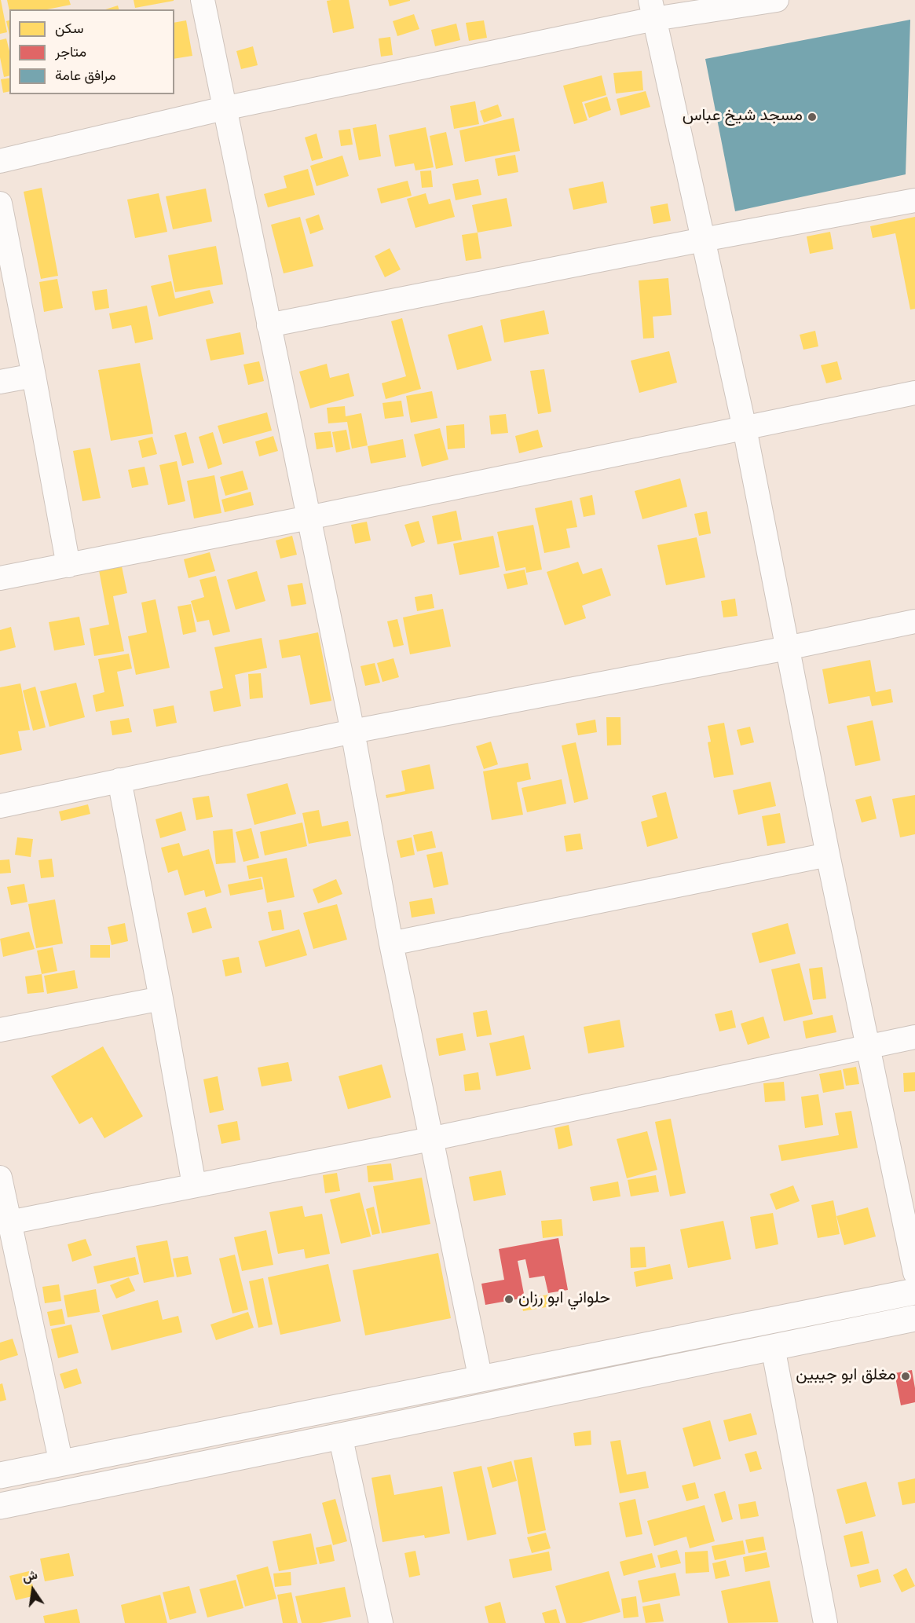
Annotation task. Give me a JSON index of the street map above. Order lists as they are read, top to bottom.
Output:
{
  "places": ["مسجد شيخ عباس", "حلواني ابو رزان", "مغلق ابو جيبين"],
  "legend": ["سكن", "متاجر", "مرافق عامة"],
  "north": "top"
}
